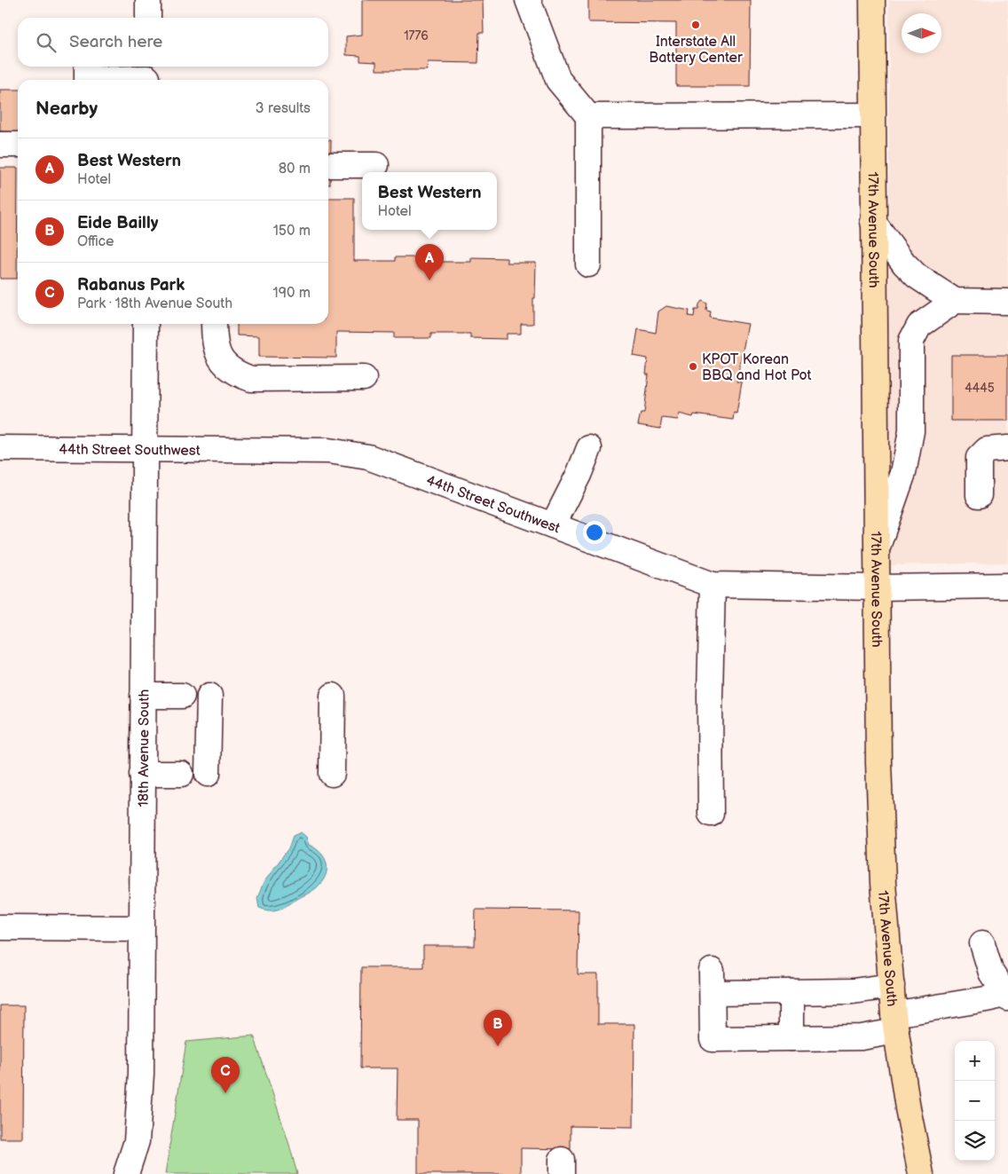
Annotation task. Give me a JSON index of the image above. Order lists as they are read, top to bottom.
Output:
{
  "streets": {
    "main road": ["17th Avenue South"],
    "street": ["44th Street Southwest", "18th Avenue South"]
  },
  "crossings": [
    ["17th Avenue South", "44th Street Southwest"],
    ["44th Street Southwest", "18th Avenue South"]
  ],
  "places": ["Interstate All Battery Center", "KPOT Korean BBQ and Hot Pot"],
  "house_numbers": ["1776", "4445"],
  "north": "right",
  "page": {
    "search": "Search here",
    "heading": ["Nearby", "3 results"],
    "list": [
      {
        "mark": "A",
        "name": "Best Western",
        "note": "Hotel",
        "value": "80 m"
      },
      {
        "mark": "B",
        "name": "Eide Bailly",
        "note": "Office",
        "value": "150 m"
      },
      {
        "mark": "C",
        "name": "Rabanus Park",
        "note": "Park · 18th Avenue South",
        "value": "190 m"
      }
    ],
    "popup": ["Best Western", "Hotel"],
    "pins": ["A", "B", "C"],
    "map_buttons": ["+", "−"]
  }
}
